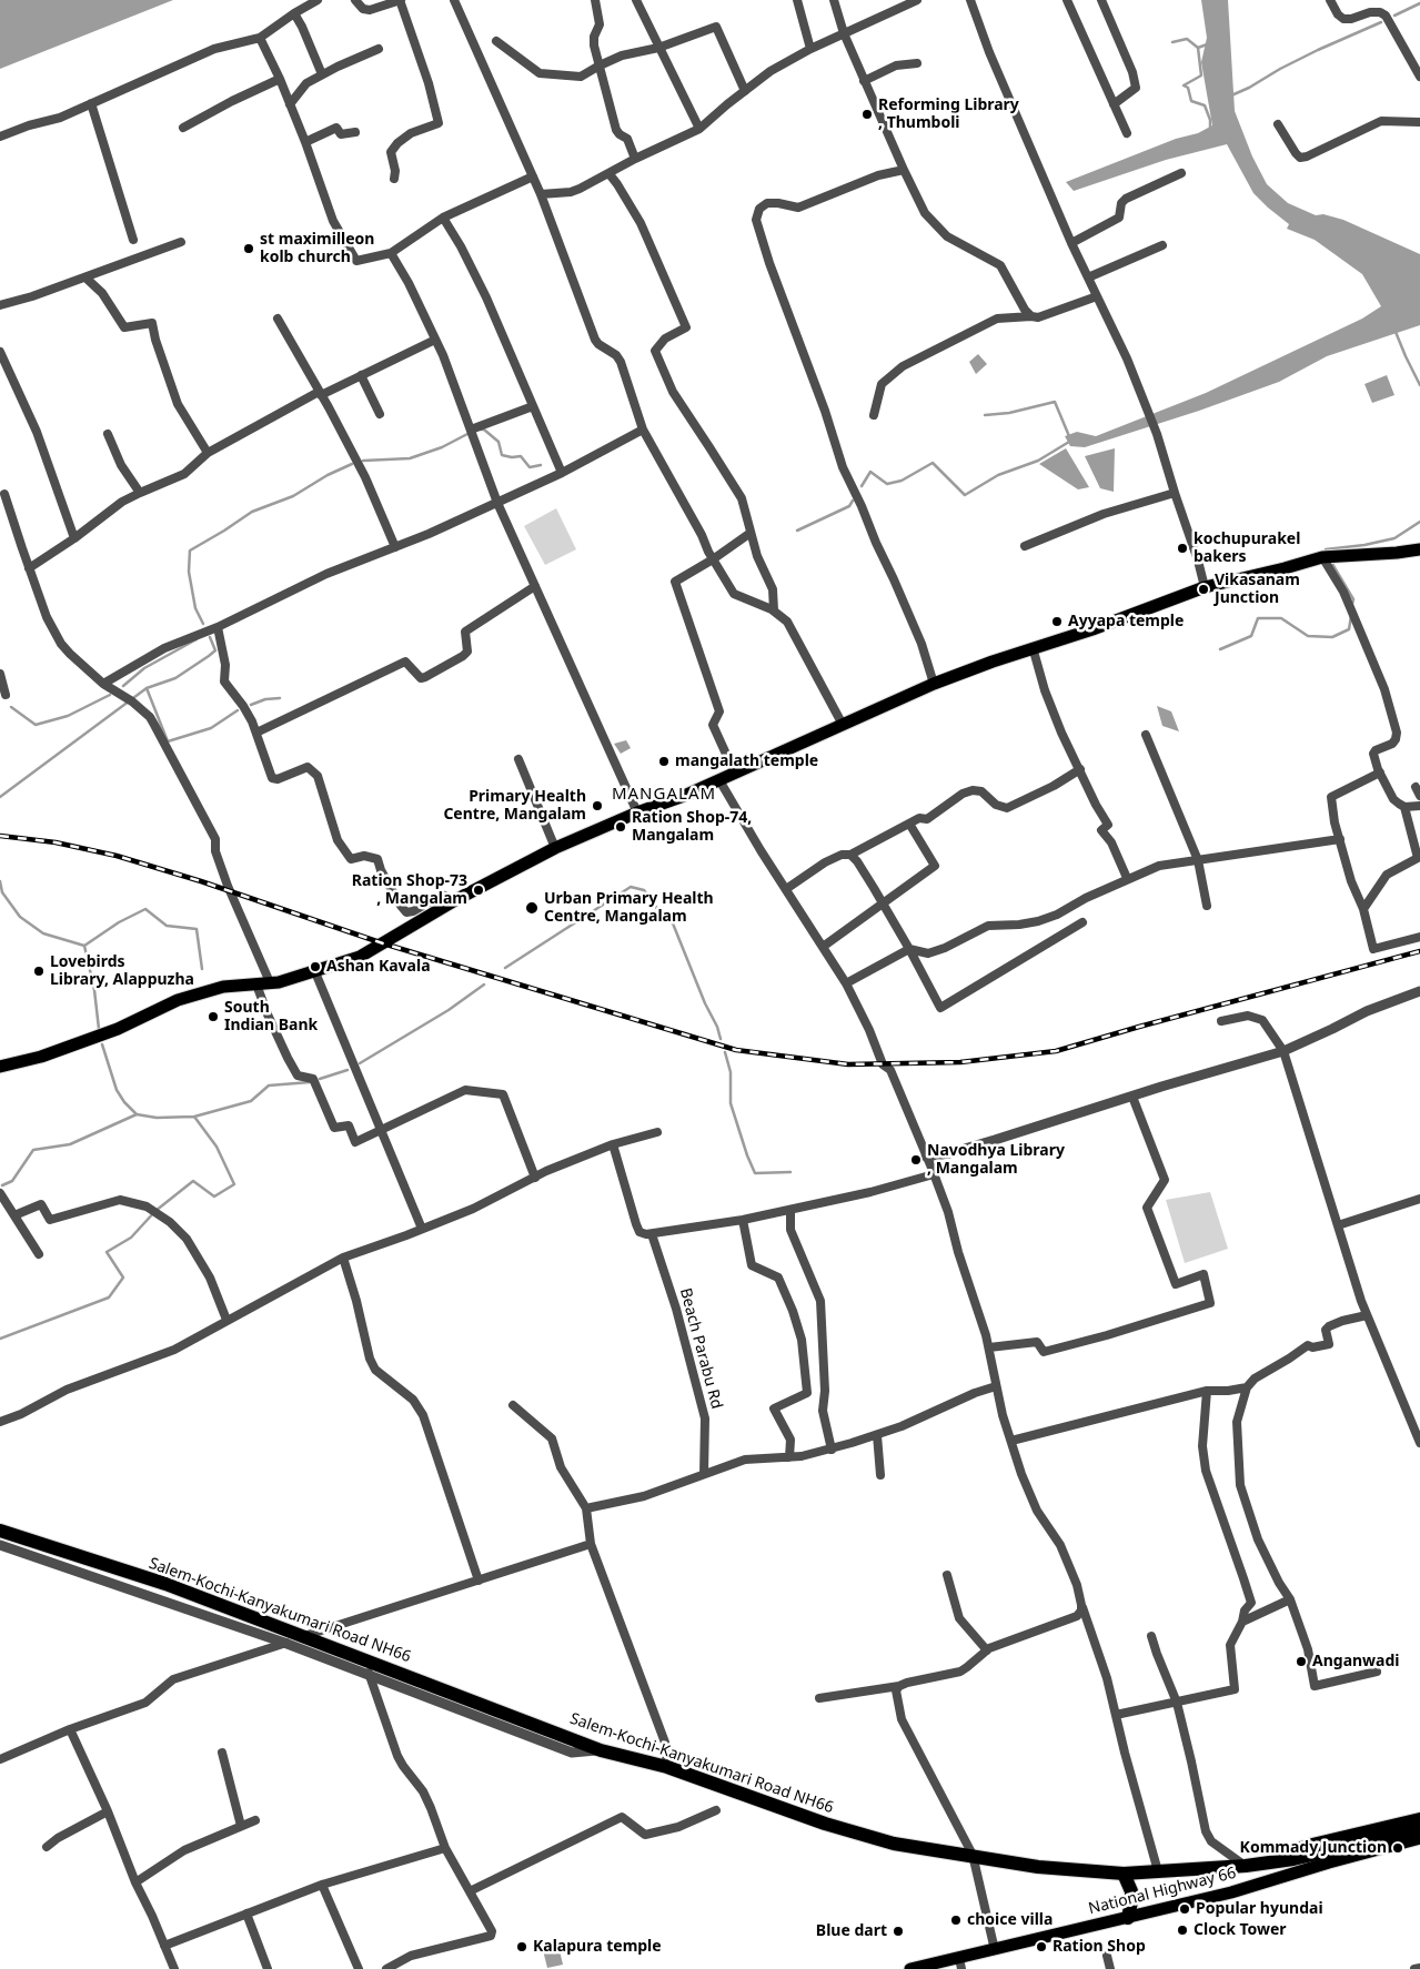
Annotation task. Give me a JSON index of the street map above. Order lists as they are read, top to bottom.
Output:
{
  "streets": {
    "highway": ["Salem-Kochi-Kanyakumari Road NH66"],
    "main road": ["National Highway 66"],
    "street": ["Beach Parabu Rd"]
  },
  "districts": ["MANGALAM"],
  "places": [
    "Reforming Library , Thumboli",
    "st maximilleon kolb church",
    "kochupurakel bakers",
    "Vikasanam Junction",
    "Ayyapa temple",
    "mangalath temple",
    "Primary Health Centre, Mangalam",
    "Ration Shop-74, Mangalam",
    "Ration Shop-73 , Mangalam",
    "Urban Primary Health Centre, Mangalam",
    "Ashan Kavala",
    "Lovebirds Library, Alappuzha",
    "South Indian Bank",
    "Navodhya Library , Mangalam",
    "Anganwadi",
    "Kommady Junction",
    "Popular hyundai",
    "choice villa",
    "Clock Tower",
    "Blue dart",
    "Kalapura temple",
    "Ration Shop"
  ]
}
